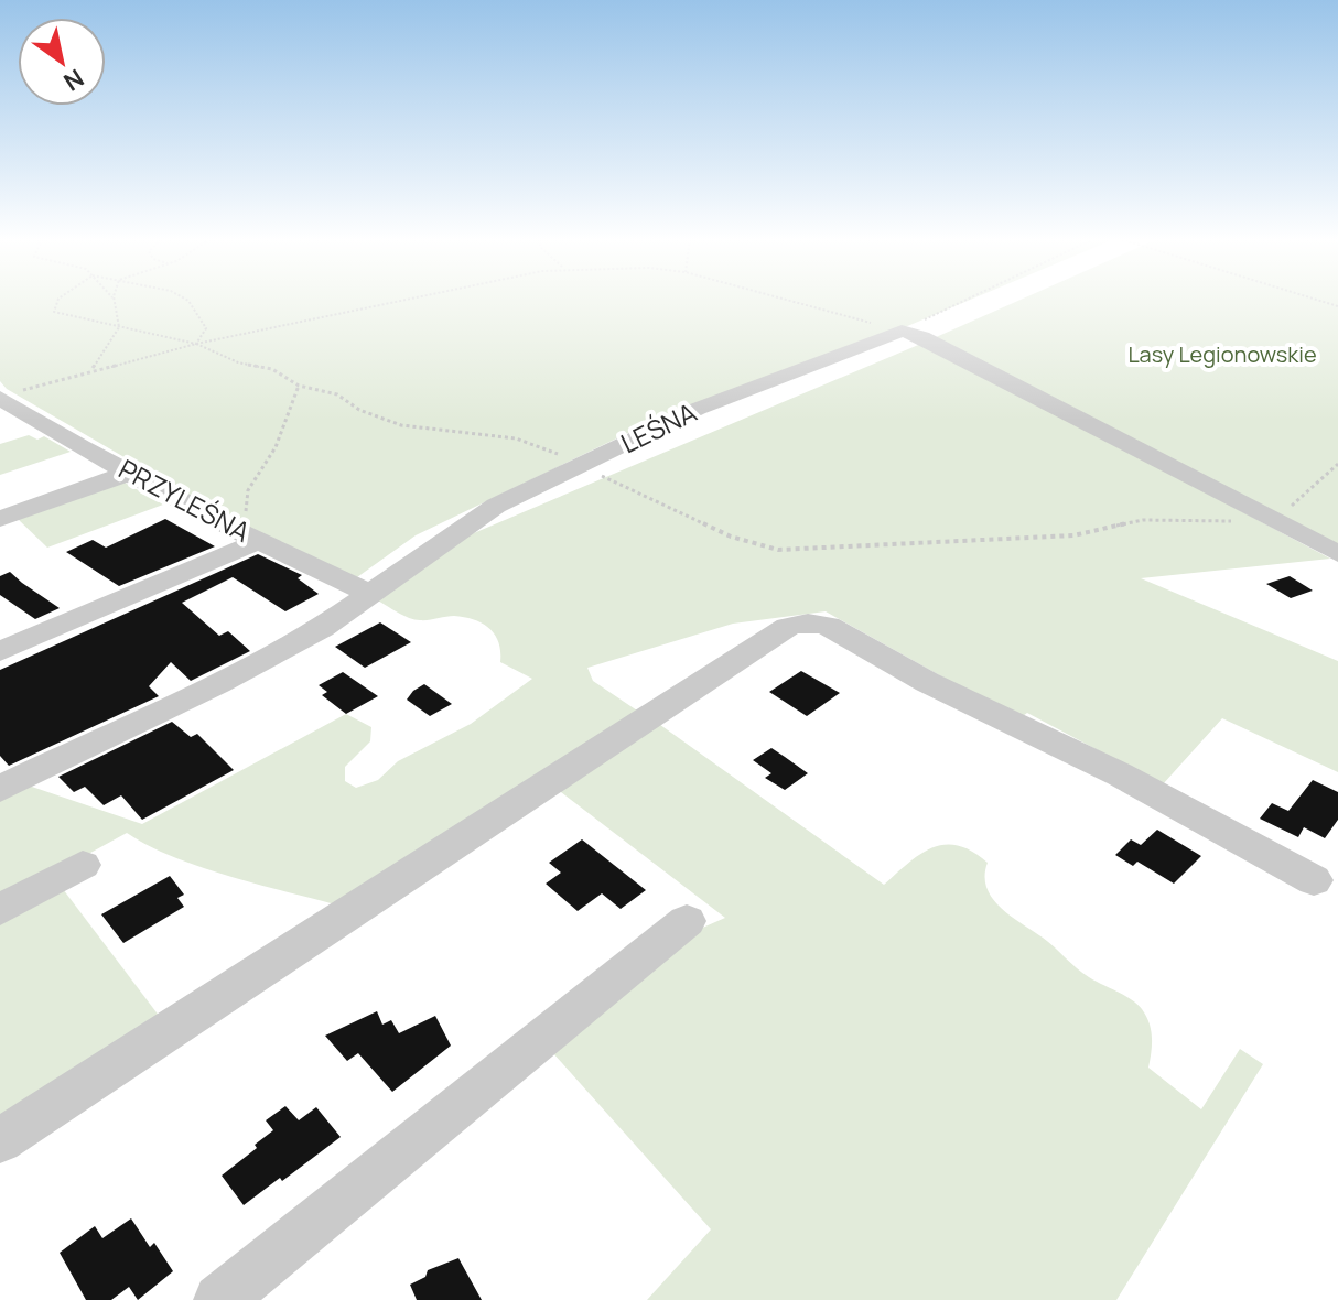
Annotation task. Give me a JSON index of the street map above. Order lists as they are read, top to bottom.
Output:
{
  "streets": {
    "street": ["LEŚNA", "PRZYLEŚNA"]
  },
  "crossings": [
    ["LEŚNA", "PRZYLEŚNA"]
  ],
  "parks": ["Lasy Legionowskie"],
  "north": "bottom right"
}
